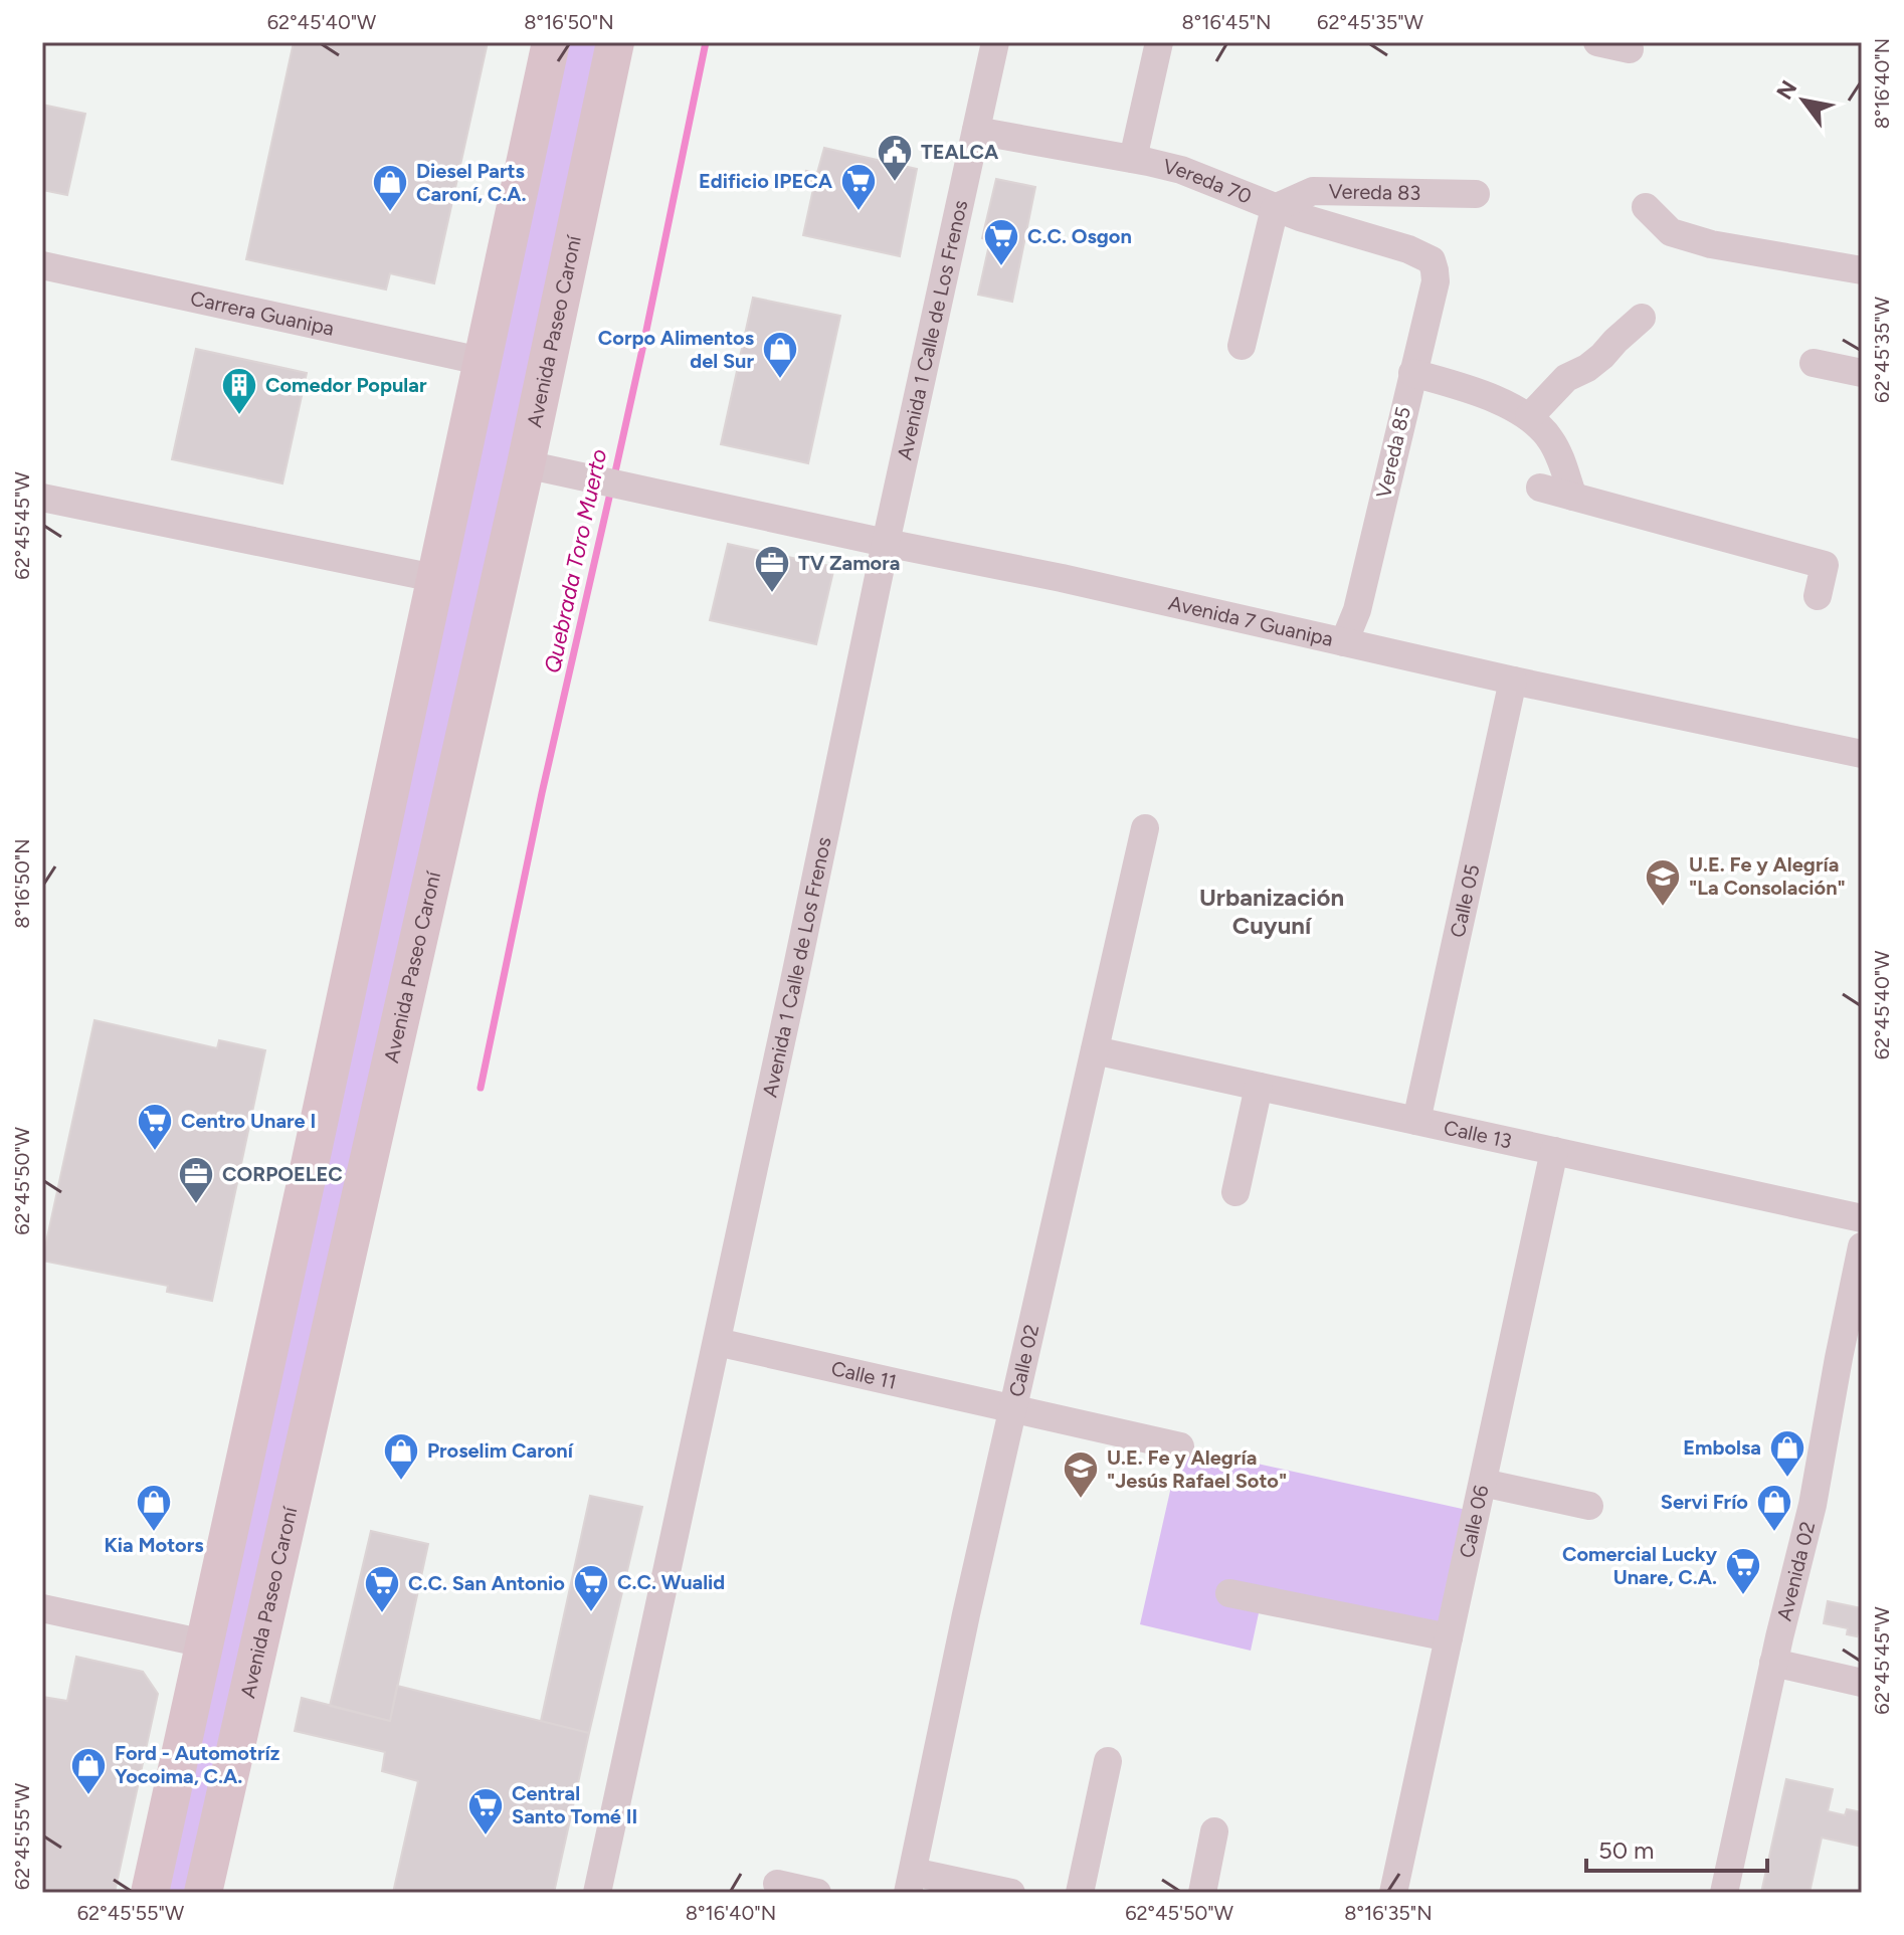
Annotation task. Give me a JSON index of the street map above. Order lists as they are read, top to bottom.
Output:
{
  "streets": {
    "street": [
      "Vereda 70",
      "Vereda 83",
      "Carrera Guanipa",
      "Avenida 1 Calle de Los Frenos",
      "Avenida Paseo Caroní",
      "Vereda 85",
      "Avenida 7 Guanipa",
      "Calle 05",
      "Calle 13",
      "Calle 02",
      "Calle 11",
      "Calle 06",
      "Avenida 02"
    ]
  },
  "crossings": [
    ["Vereda 70", "Vereda 83"],
    ["Vereda 70", "Avenida 1 Calle de Los Frenos"],
    ["Vereda 70", "Vereda 85"],
    ["Avenida 1 Calle de Los Frenos", "Avenida 7 Guanipa"],
    ["Avenida 1 Calle de Los Frenos", "Calle 11"],
    ["Avenida Paseo Caroní", "Avenida 7 Guanipa"],
    ["Vereda 85", "Avenida 7 Guanipa"],
    ["Avenida 7 Guanipa", "Calle 05"],
    ["Calle 05", "Calle 13"],
    ["Calle 13", "Calle 02"],
    ["Calle 13", "Calle 06"],
    ["Calle 02", "Calle 11"]
  ],
  "districts": ["Urbanización Cuyuní"],
  "water": ["Quebrada Toro Muerto"],
  "places": {
    "public building": ["TEALCA"],
    "supermarket": [
      "Edificio IPECA",
      "C.C. Osgon",
      "Centro Unare I",
      "Comercial Lucky Unare, C.A.",
      "C.C. Wualid",
      "C.C. San Antonio",
      "Central Santo Tomé II"
    ],
    "shop": [
      "Diesel Parts Caroní, C.A.",
      "Corpo Alimentos del Sur",
      "Embolsa",
      "Proselim Caroní",
      "Kia Motors",
      "Servi Frío",
      "Ford - Automotríz Yocoima, C.A."
    ],
    "building": ["Comedor Popular"],
    "office": ["TV Zamora", "CORPOELEC"],
    "school or university": ["U.E. Fe y Alegría \"La Consolación\"", "U.E. Fe y Alegría \"Jesús Rafael Soto\""]
  },
  "scale_bar": "50 m",
  "north": "top left",
  "coordinates": [
    "62°45'40\"W",
    "8°16'50\"N",
    "8°16'45\"N",
    "62°45'35\"W",
    "8°16'40\"N",
    "62°45'45\"W",
    "62°45'50\"W",
    "62°45'55\"W",
    "8°16'35\"N"
  ]
}
